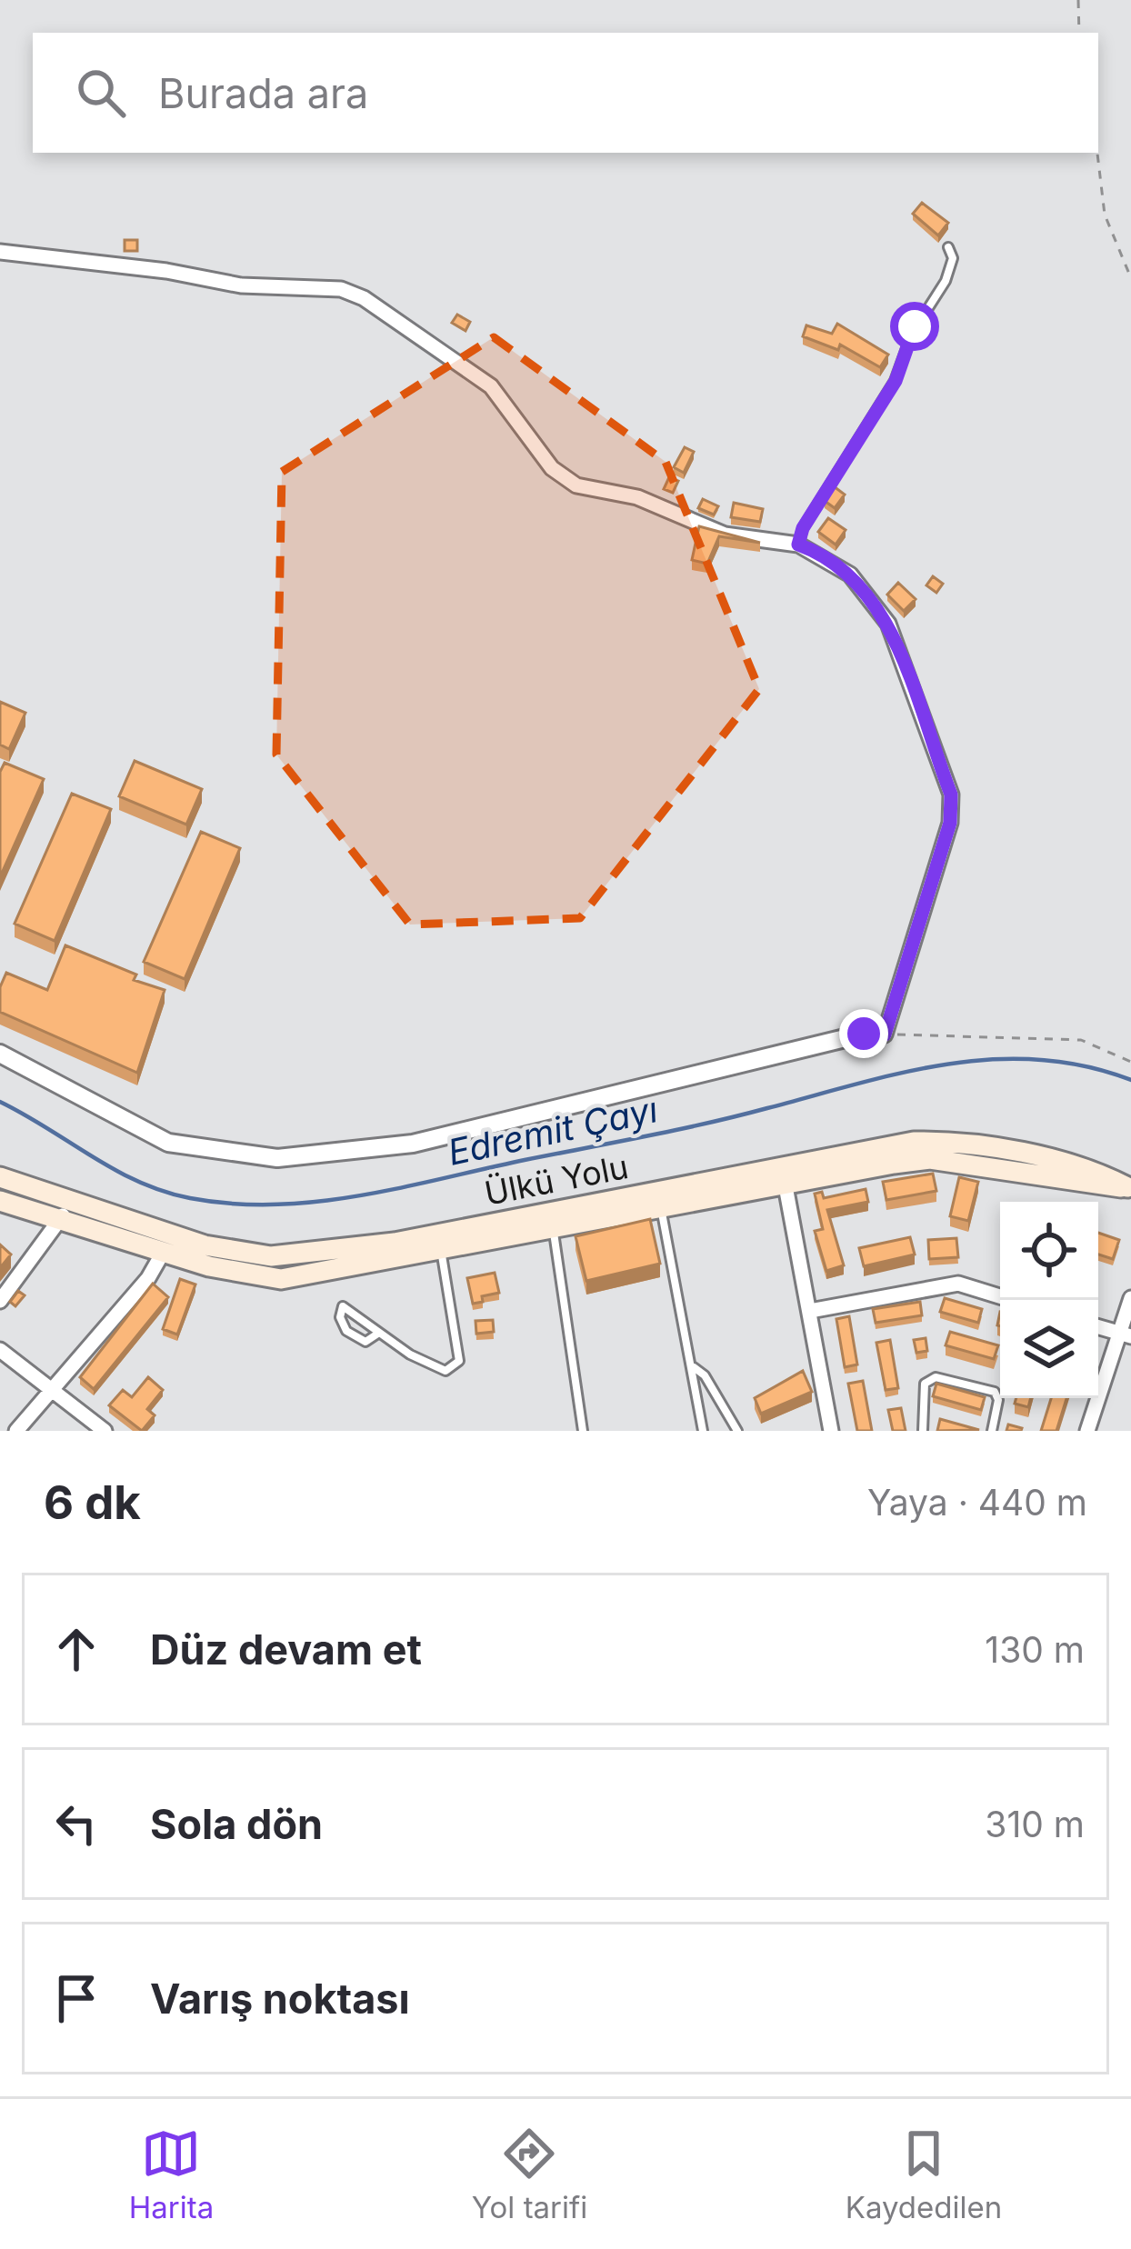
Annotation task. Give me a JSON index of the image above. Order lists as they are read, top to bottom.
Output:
{
  "streets": {
    "main road": ["Ülkü Yolu"]
  },
  "water": ["Edremit Çayı"],
  "page": {
    "search": "Burada ara",
    "heading": ["6 dk", "Yaya · 440 m"],
    "list": [
      ["Düz devam et", "130 m"],
      ["Sola dön", "310 m"],
      "Varış noktası"
    ],
    "nav": ["Harita", "Yol tarifi", "Kaydedilen"]
  }
}
